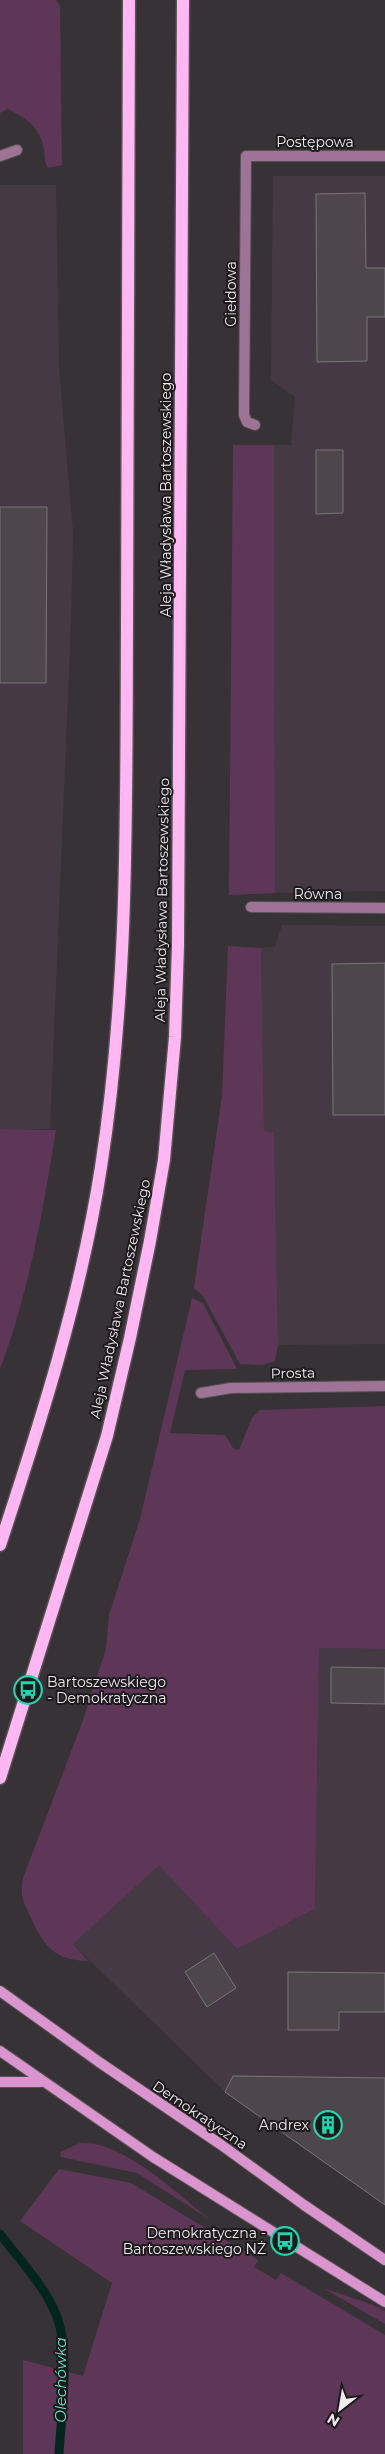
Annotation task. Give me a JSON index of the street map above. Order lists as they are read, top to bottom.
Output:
{
  "streets": {
    "main road": ["Aleja Władysława Bartoszewskiego"],
    "street": [
      "Postępowa",
      "Giełdowa",
      "Równa",
      "Prosta",
      "Demokratyczna"
    ]
  },
  "crossings": [
    ["Postępowa", "Giełdowa"]
  ],
  "water": ["Olechówka"],
  "places": {
    "bus stop": ["Bartoszewskiego - Demokratyczna", "Demokratyczna - Bartoszewskiego NŻ"],
    "building": ["Andrex"]
  },
  "north": "bottom left"
}
